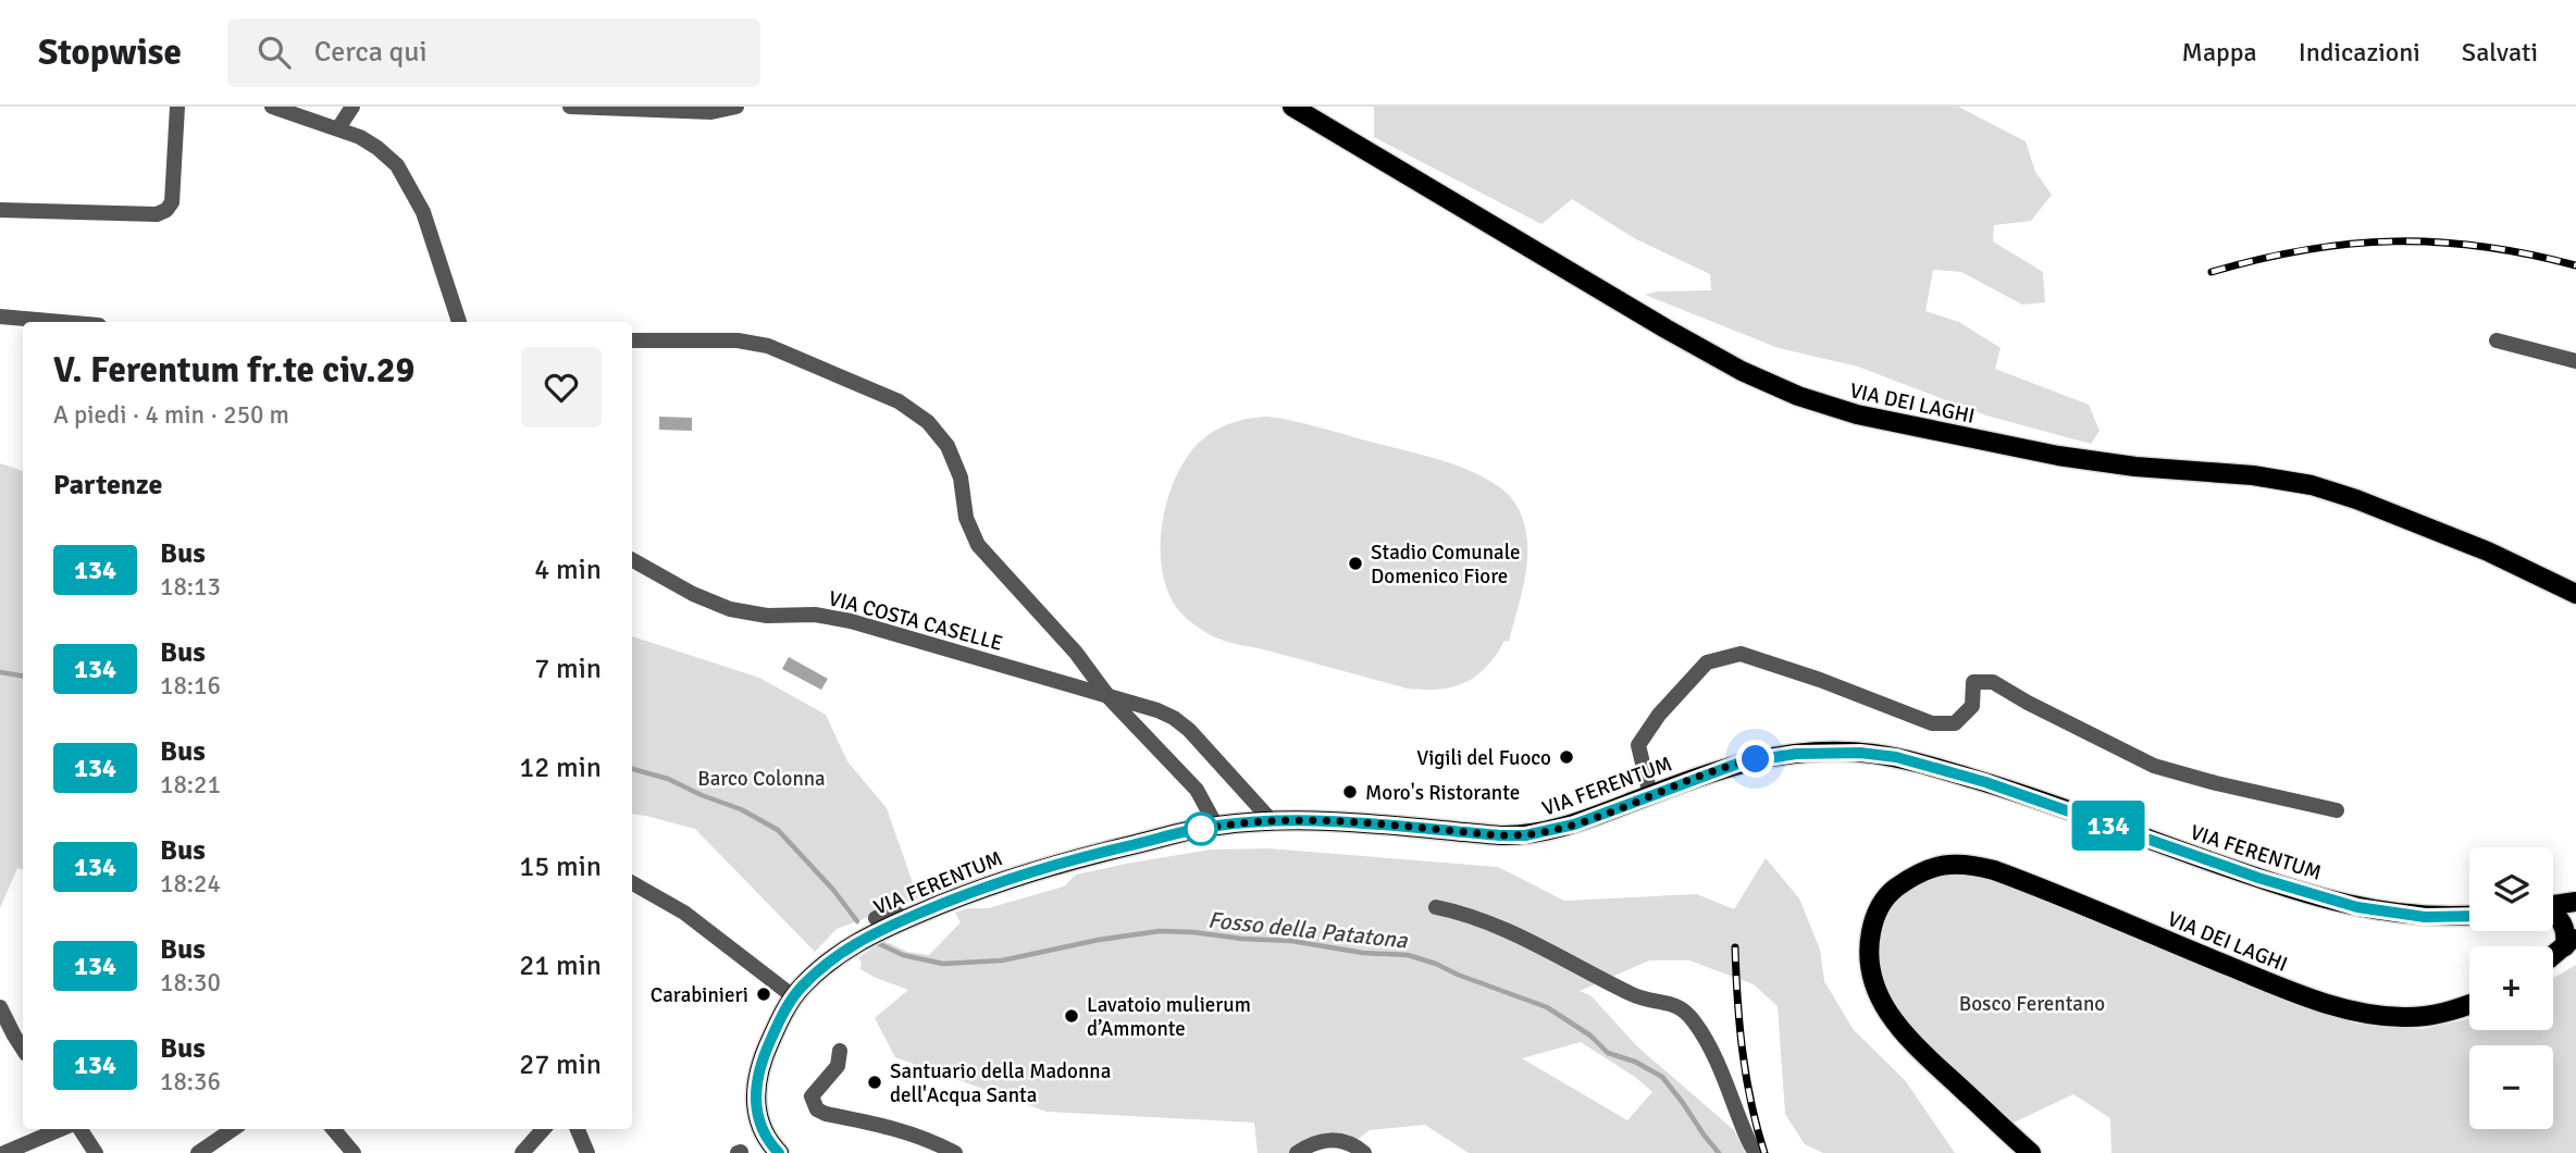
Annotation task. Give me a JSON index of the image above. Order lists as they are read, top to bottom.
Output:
{
  "streets": {
    "main road": ["VIA DEI LAGHI", "VIA FERENTUM"],
    "street": ["VIA COSTA CASELLE"]
  },
  "crossings": [
    ["VIA COSTA CASELLE", "VIA FERENTUM"]
  ],
  "water": ["Fosso della Patatona"],
  "parks": ["Barco Colonna", "Bosco Ferentano"],
  "places": [
    "Stadio Comunale Domenico Fiore",
    "Vigili del Fuoco",
    "Moro's Ristorante",
    "Carabinieri",
    "Lavatoio mulierum d’Ammonte",
    "Santuario della Madonna dell'Acqua Santa"
  ],
  "lines": ["bus line 134"],
  "page": {
    "header": "Stopwise",
    "search": "Cerca qui",
    "nav": ["Mappa", "Indicazioni", "Salvati"],
    "on_map": "134",
    "heading": [
      ["V. Ferentum fr.te civ.29", "A piedi · 4 min · 250 m"],
      "Partenze"
    ],
    "list": [
      {
        "mark": "134",
        "name": "Bus",
        "note": "18:13",
        "value": "4 min"
      },
      {
        "mark": "134",
        "name": "Bus",
        "note": "18:16",
        "value": "7 min"
      },
      {
        "mark": "134",
        "name": "Bus",
        "note": "18:21",
        "value": "12 min"
      },
      {
        "mark": "134",
        "name": "Bus",
        "note": "18:24",
        "value": "15 min"
      },
      {
        "mark": "134",
        "name": "Bus",
        "note": "18:30",
        "value": "21 min"
      },
      {
        "mark": "134",
        "name": "Bus",
        "note": "18:36",
        "value": "27 min"
      }
    ],
    "map_buttons": ["+", "−"]
  }
}
